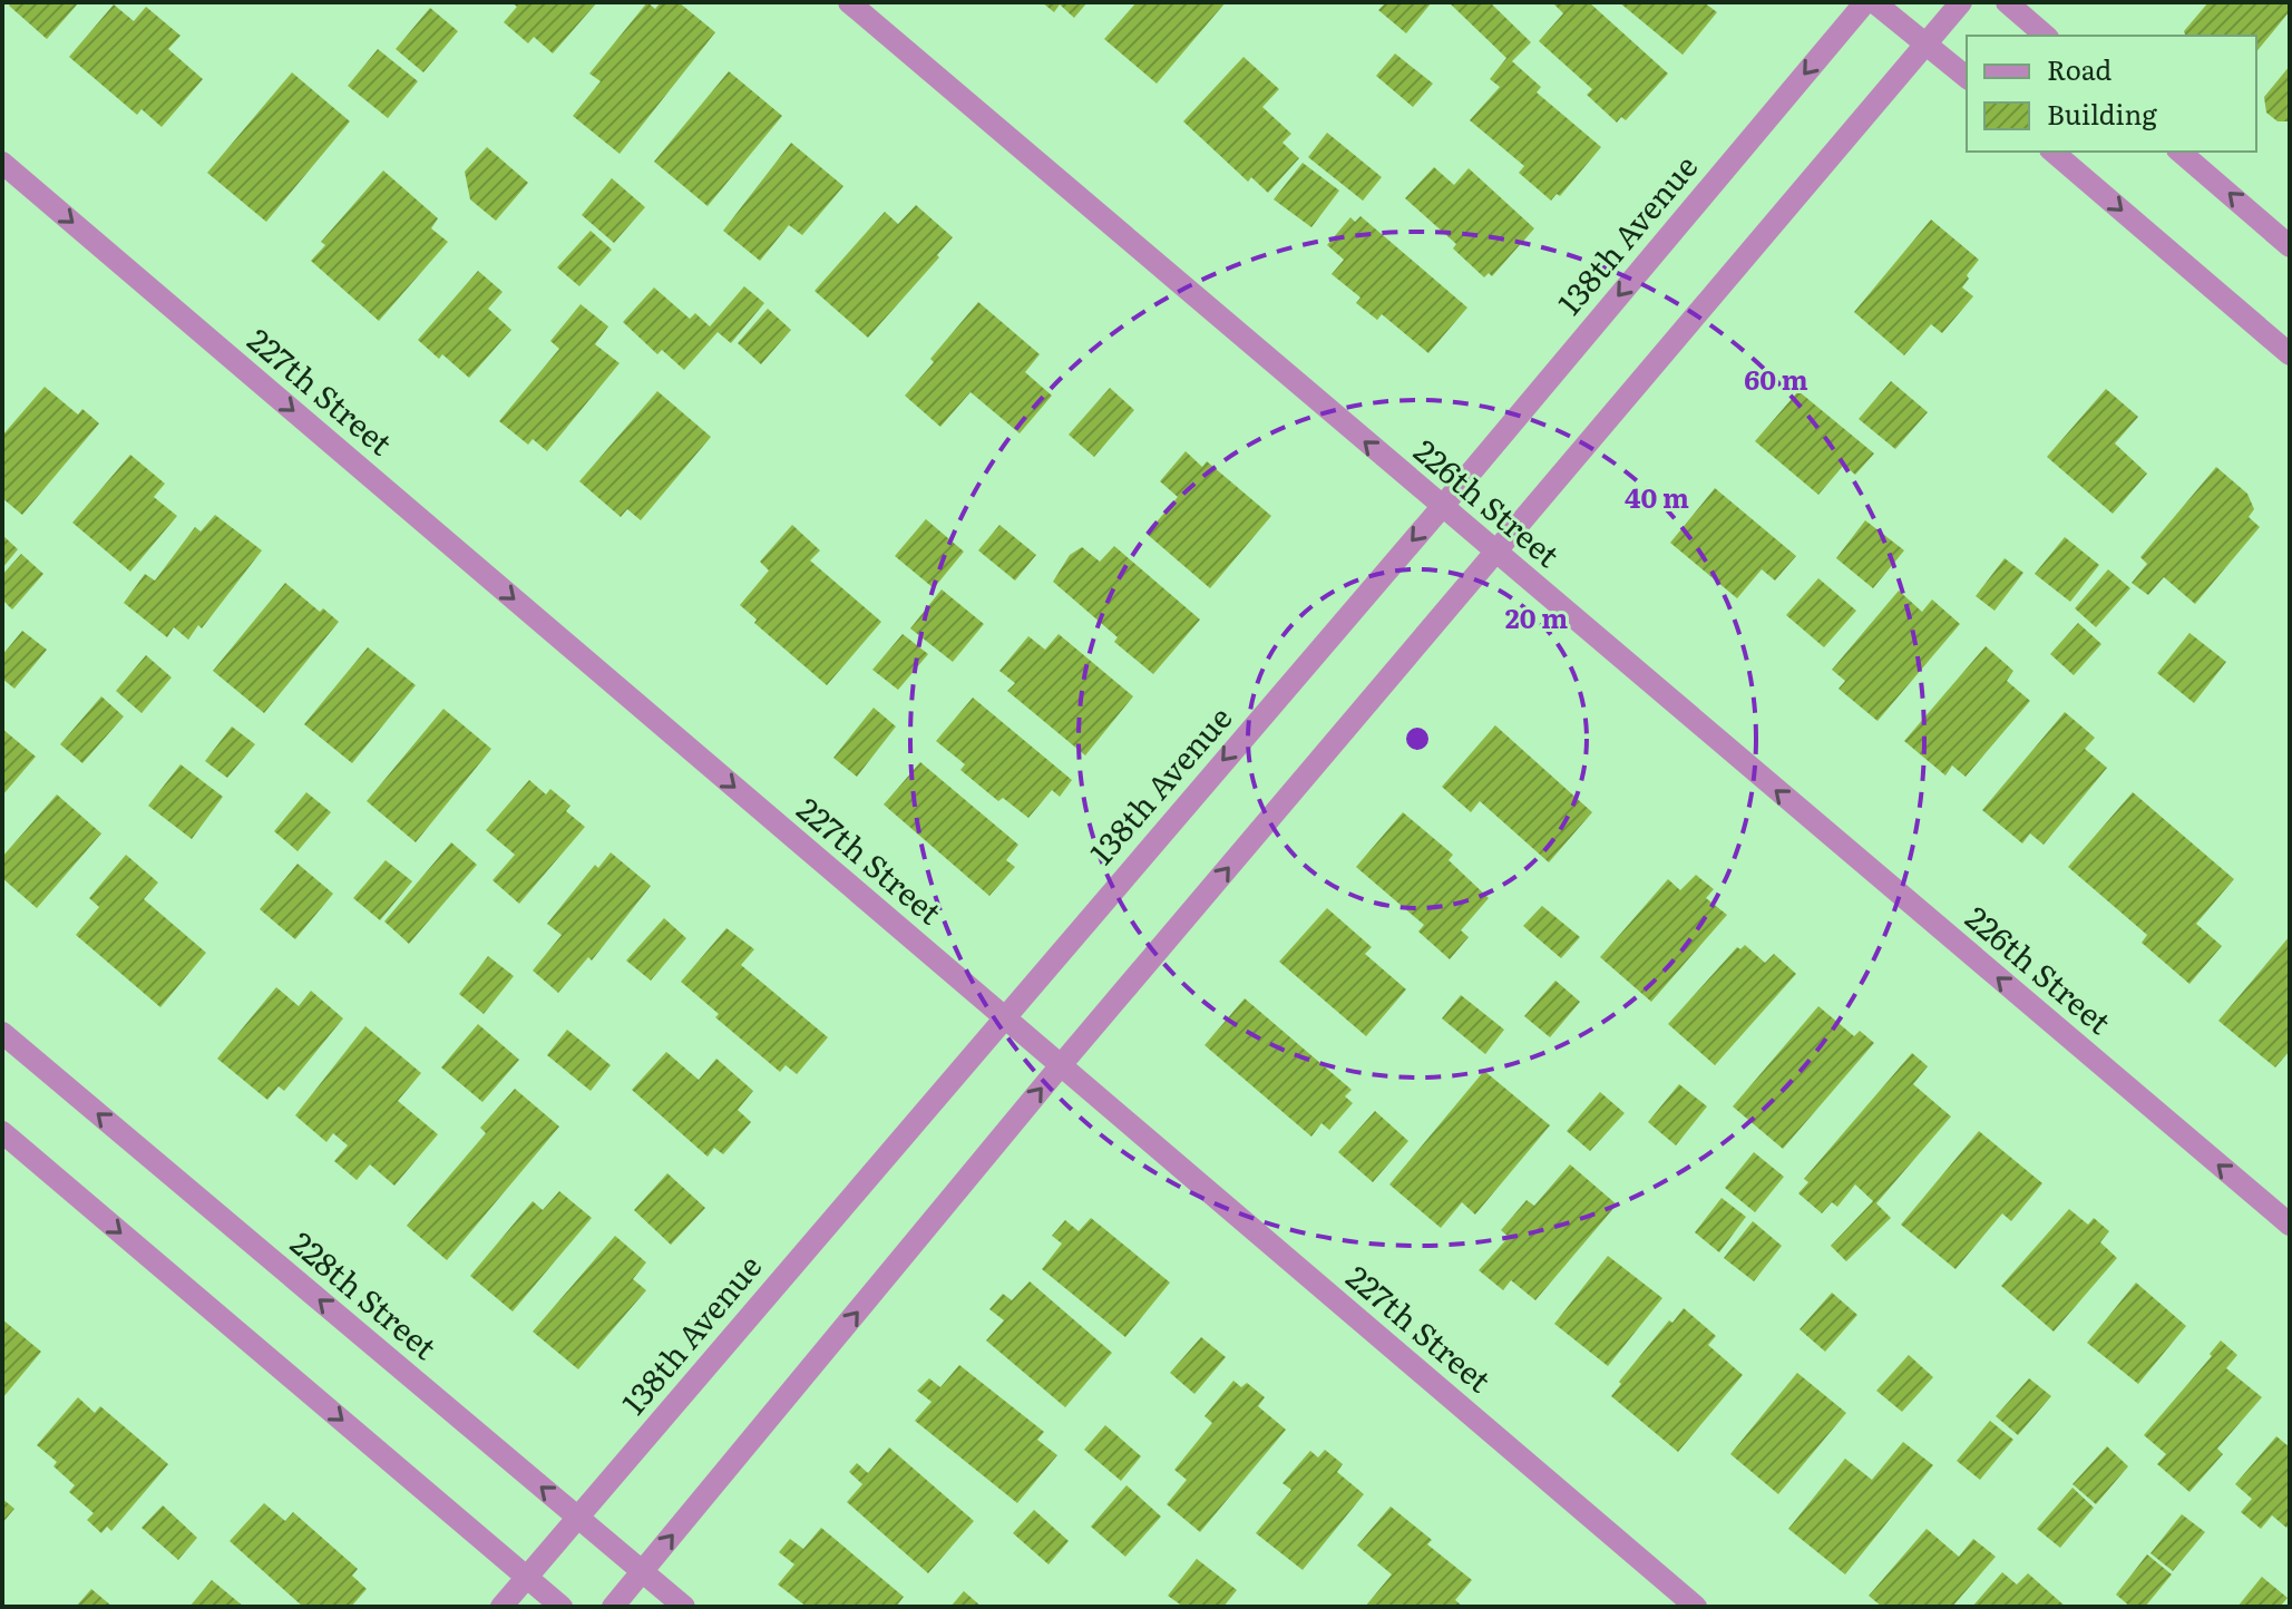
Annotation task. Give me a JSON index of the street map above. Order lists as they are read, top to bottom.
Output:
{
  "streets": {
    "street": [
      "138th Avenue",
      "227th Street",
      "226th Street",
      "228th Street"
    ]
  },
  "crossings": [
    ["138th Avenue", "227th Street"],
    ["138th Avenue", "226th Street"],
    ["138th Avenue", "228th Street"]
  ],
  "one_way": ["227th Street", "226th Street"],
  "legend": ["Road", "Building"],
  "rings": ["60 m", "40 m", "20 m"]
}
